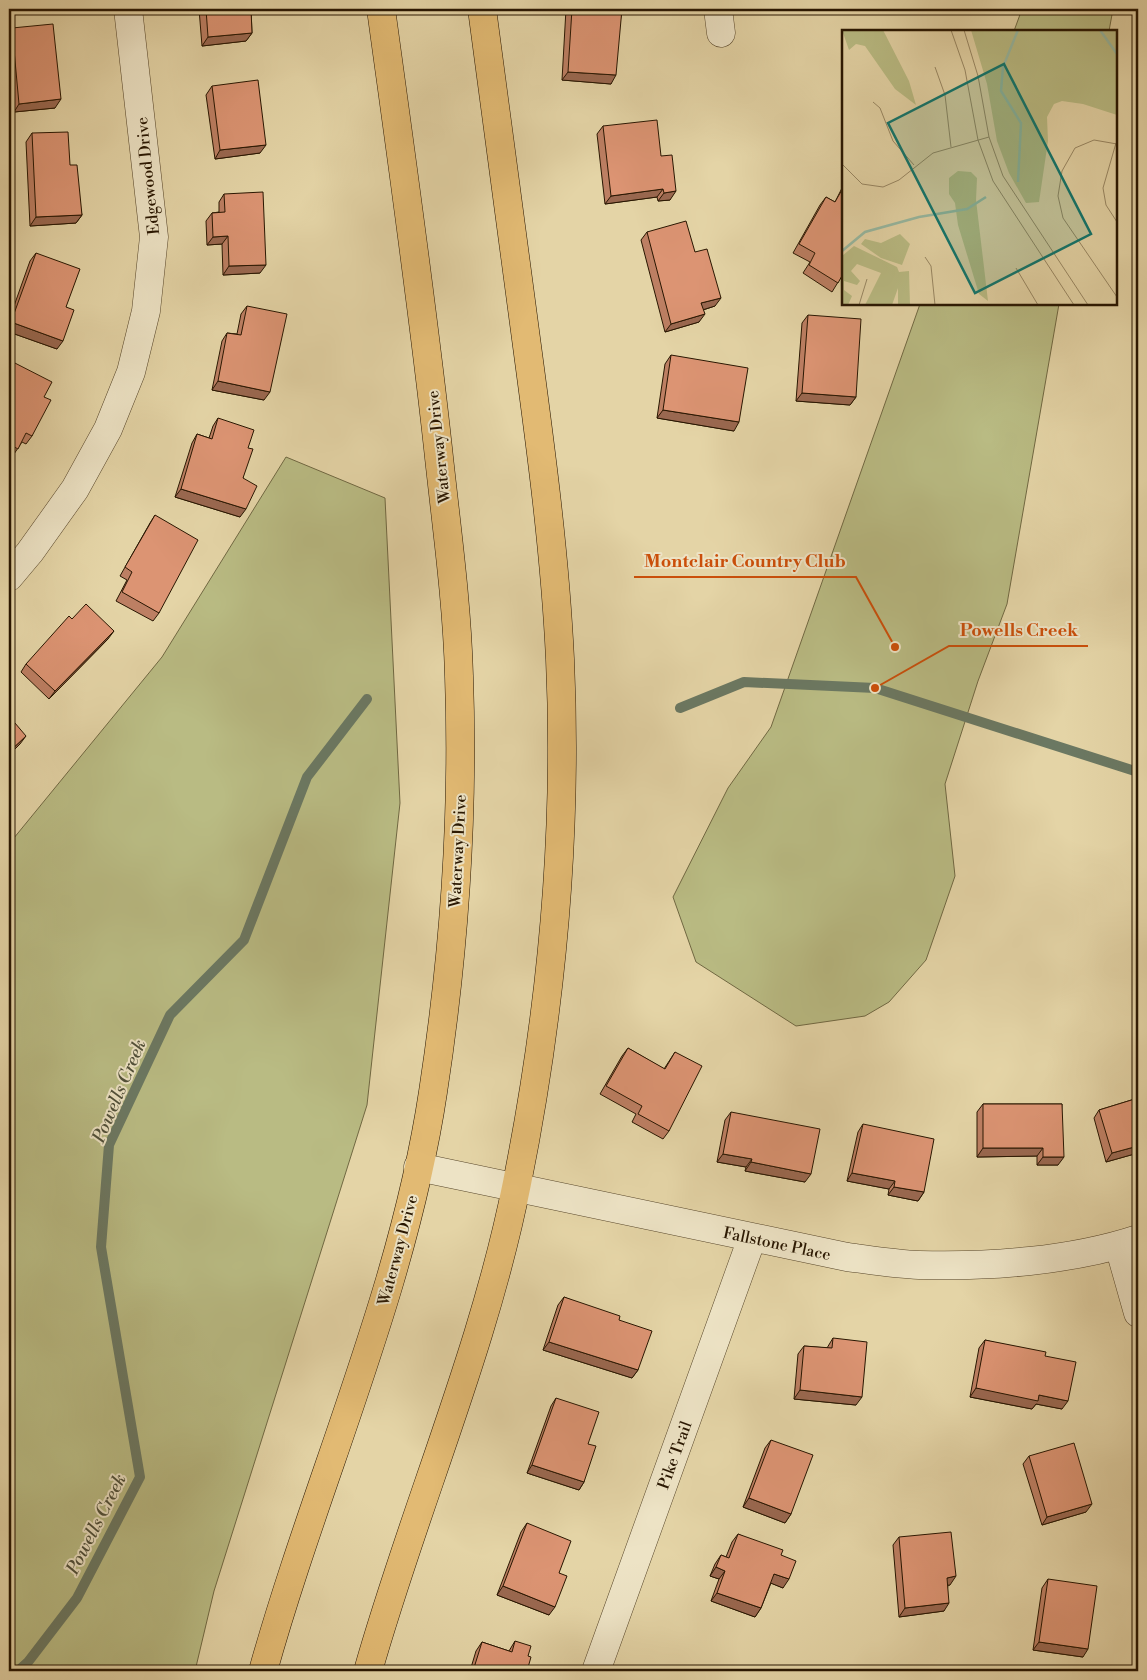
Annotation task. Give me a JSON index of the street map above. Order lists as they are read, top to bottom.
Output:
{
  "streets": {
    "main road": ["Waterway Drive"],
    "street": ["Edgewood Drive", "Fallstone Place", "Pike Trail"]
  },
  "crossings": [
    ["Waterway Drive", "Fallstone Place"],
    ["Fallstone Place", "Pike Trail"]
  ],
  "water": ["Powells Creek"],
  "places": ["Montclair Country Club", "Powells Creek"]
}
